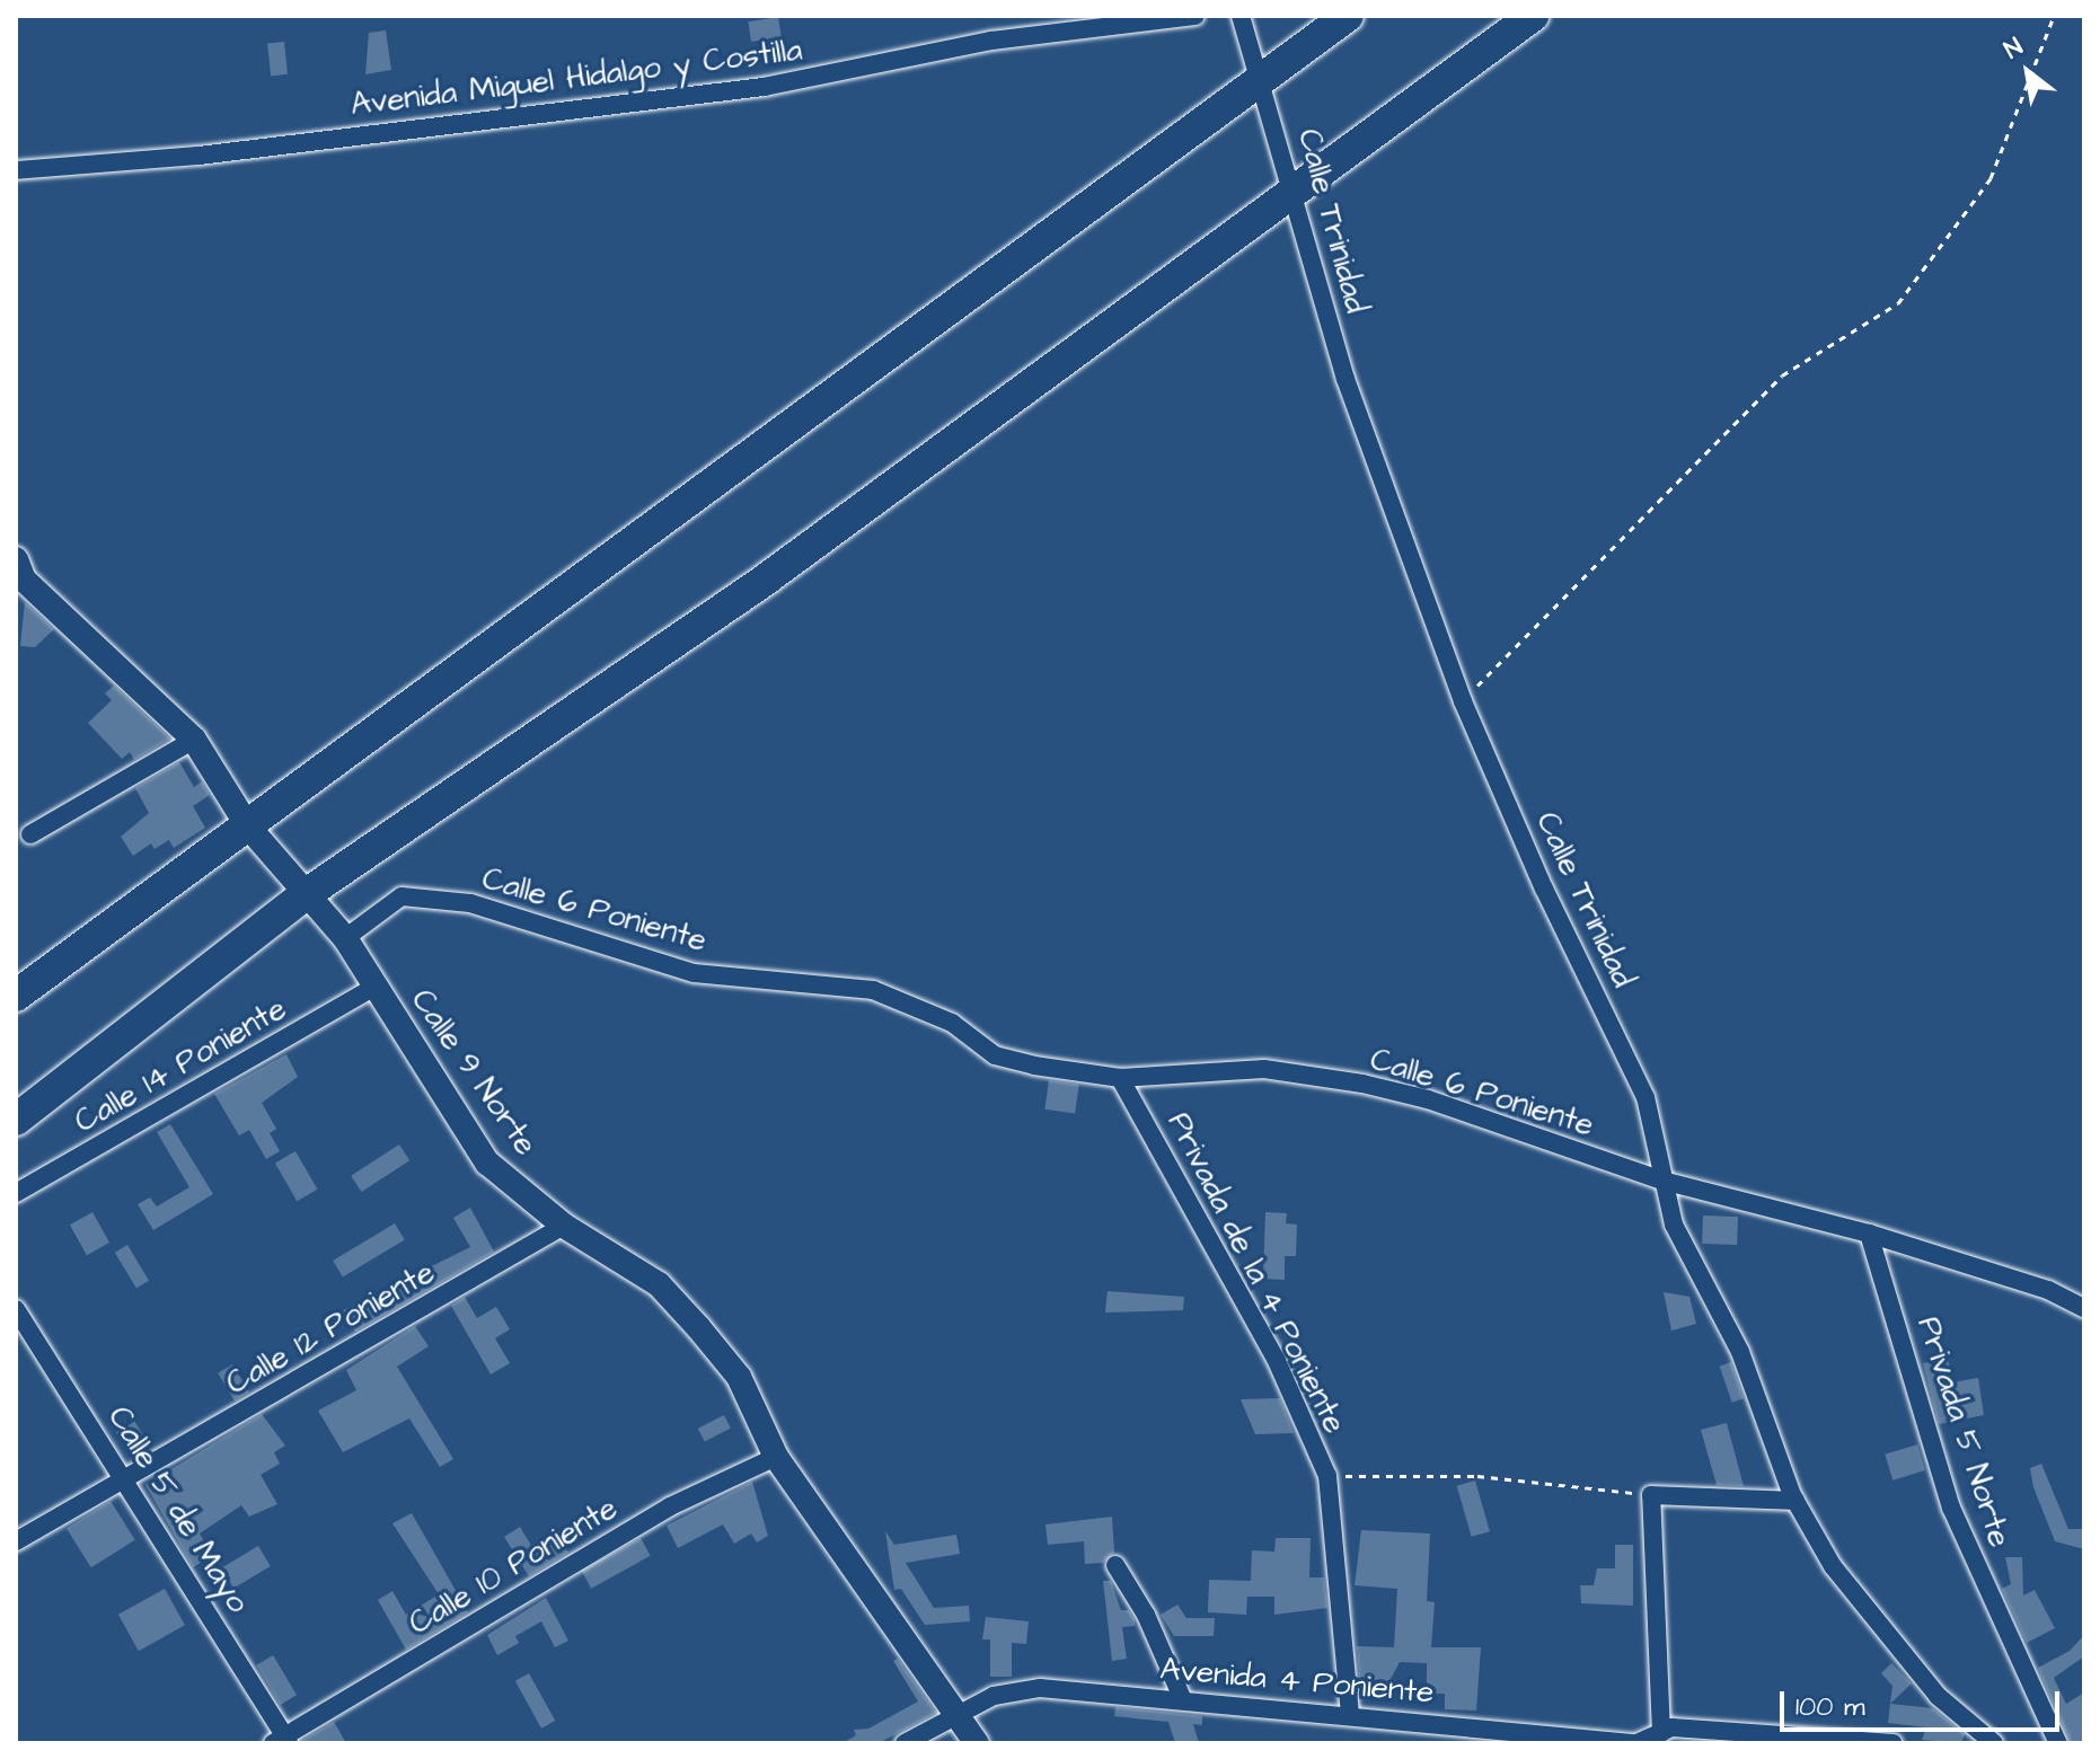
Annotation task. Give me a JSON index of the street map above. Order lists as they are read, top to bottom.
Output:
{
  "streets": {
    "street": [
      "Avenida Miguel Hidalgo y Costilla",
      "Calle Trinidad",
      "Calle 6 Poniente",
      "Calle 14 Poniente",
      "Calle 9 Norte",
      "Privada de la 4 Poniente",
      "Calle 12 Poniente",
      "Privada 5 Norte",
      "Calle 5 de Mayo",
      "Calle 10 Poniente",
      "Avenida 4 Poniente"
    ]
  },
  "crossings": [
    ["Calle Trinidad", "Calle 6 Poniente"],
    ["Calle 6 Poniente", "Calle 9 Norte"],
    ["Calle 6 Poniente", "Privada de la 4 Poniente"],
    ["Calle 6 Poniente", "Privada 5 Norte"],
    ["Calle 14 Poniente", "Calle 9 Norte"],
    ["Calle 9 Norte", "Calle 12 Poniente"],
    ["Calle 9 Norte", "Calle 10 Poniente"],
    ["Calle 9 Norte", "Avenida 4 Poniente"],
    ["Privada de la 4 Poniente", "Avenida 4 Poniente"],
    ["Calle 12 Poniente", "Calle 5 de Mayo"],
    ["Calle 5 de Mayo", "Calle 10 Poniente"]
  ],
  "scale_bar": "100 m",
  "north": "top left"
}
